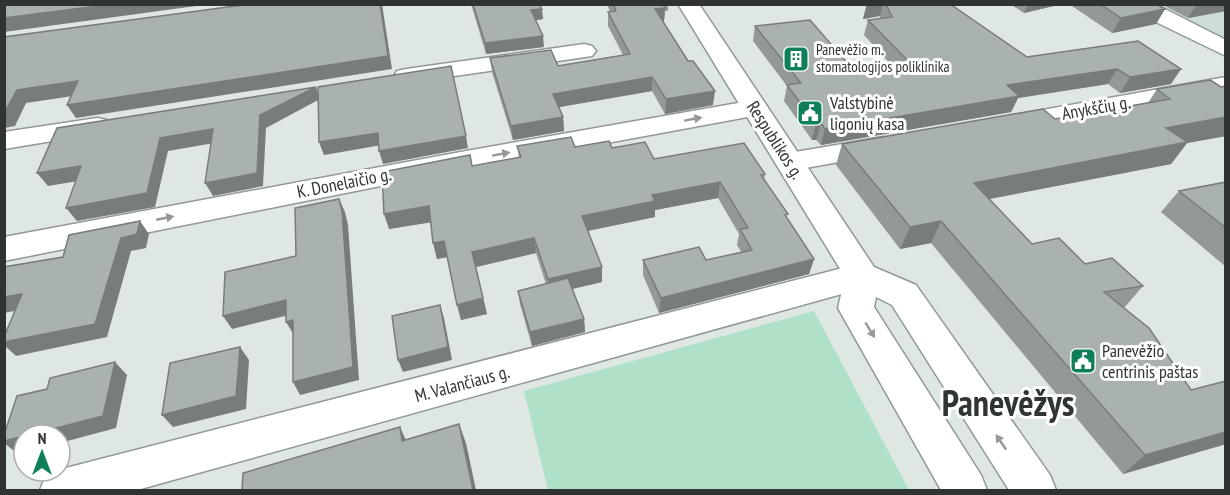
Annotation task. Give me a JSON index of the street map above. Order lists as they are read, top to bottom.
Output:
{
  "streets": {
    "street": [
      "Anykščių g.",
      "Respublikos g.",
      "K. Donelaičio g.",
      "M. Valančiaus g."
    ]
  },
  "crossings": [
    ["Respublikos g.", "K. Donelaičio g."],
    ["Respublikos g.", "M. Valančiaus g."]
  ],
  "districts": ["Panevėžys"],
  "places": {
    "building": ["Panevėžio m. stomatologijos poliklinika"],
    "public building": ["Valstybinė ligonių kasa", "Panevėžio centrinis paštas"]
  },
  "north": "top"
}
